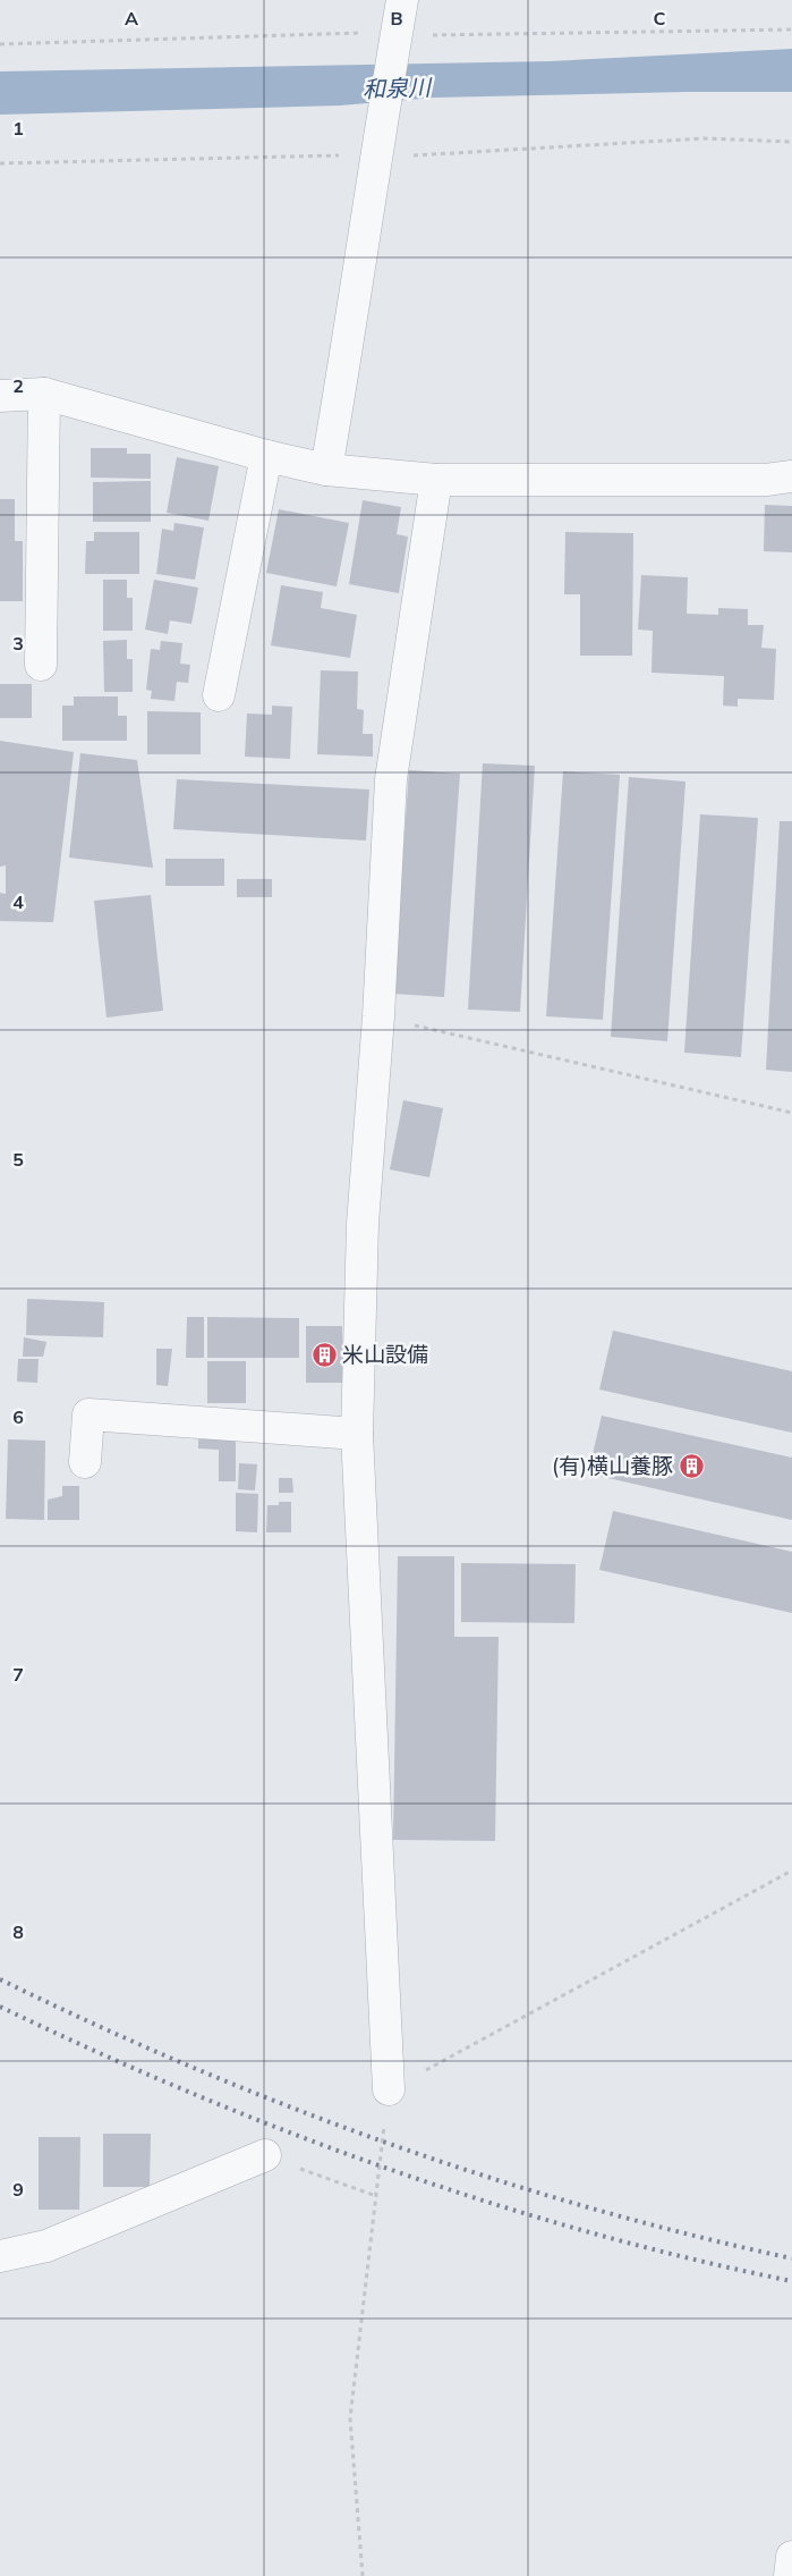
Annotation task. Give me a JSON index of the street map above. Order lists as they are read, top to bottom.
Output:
{
  "water": ["和泉川"],
  "places": {
    "building": ["米山設備", "(有)横山養豚"]
  },
  "grid": {
    "columns": ["A", "B", "C"],
    "rows": [
      "1",
      "2",
      "3",
      "4",
      "5",
      "6",
      "7",
      "8",
      "9"
    ]
  }
}
